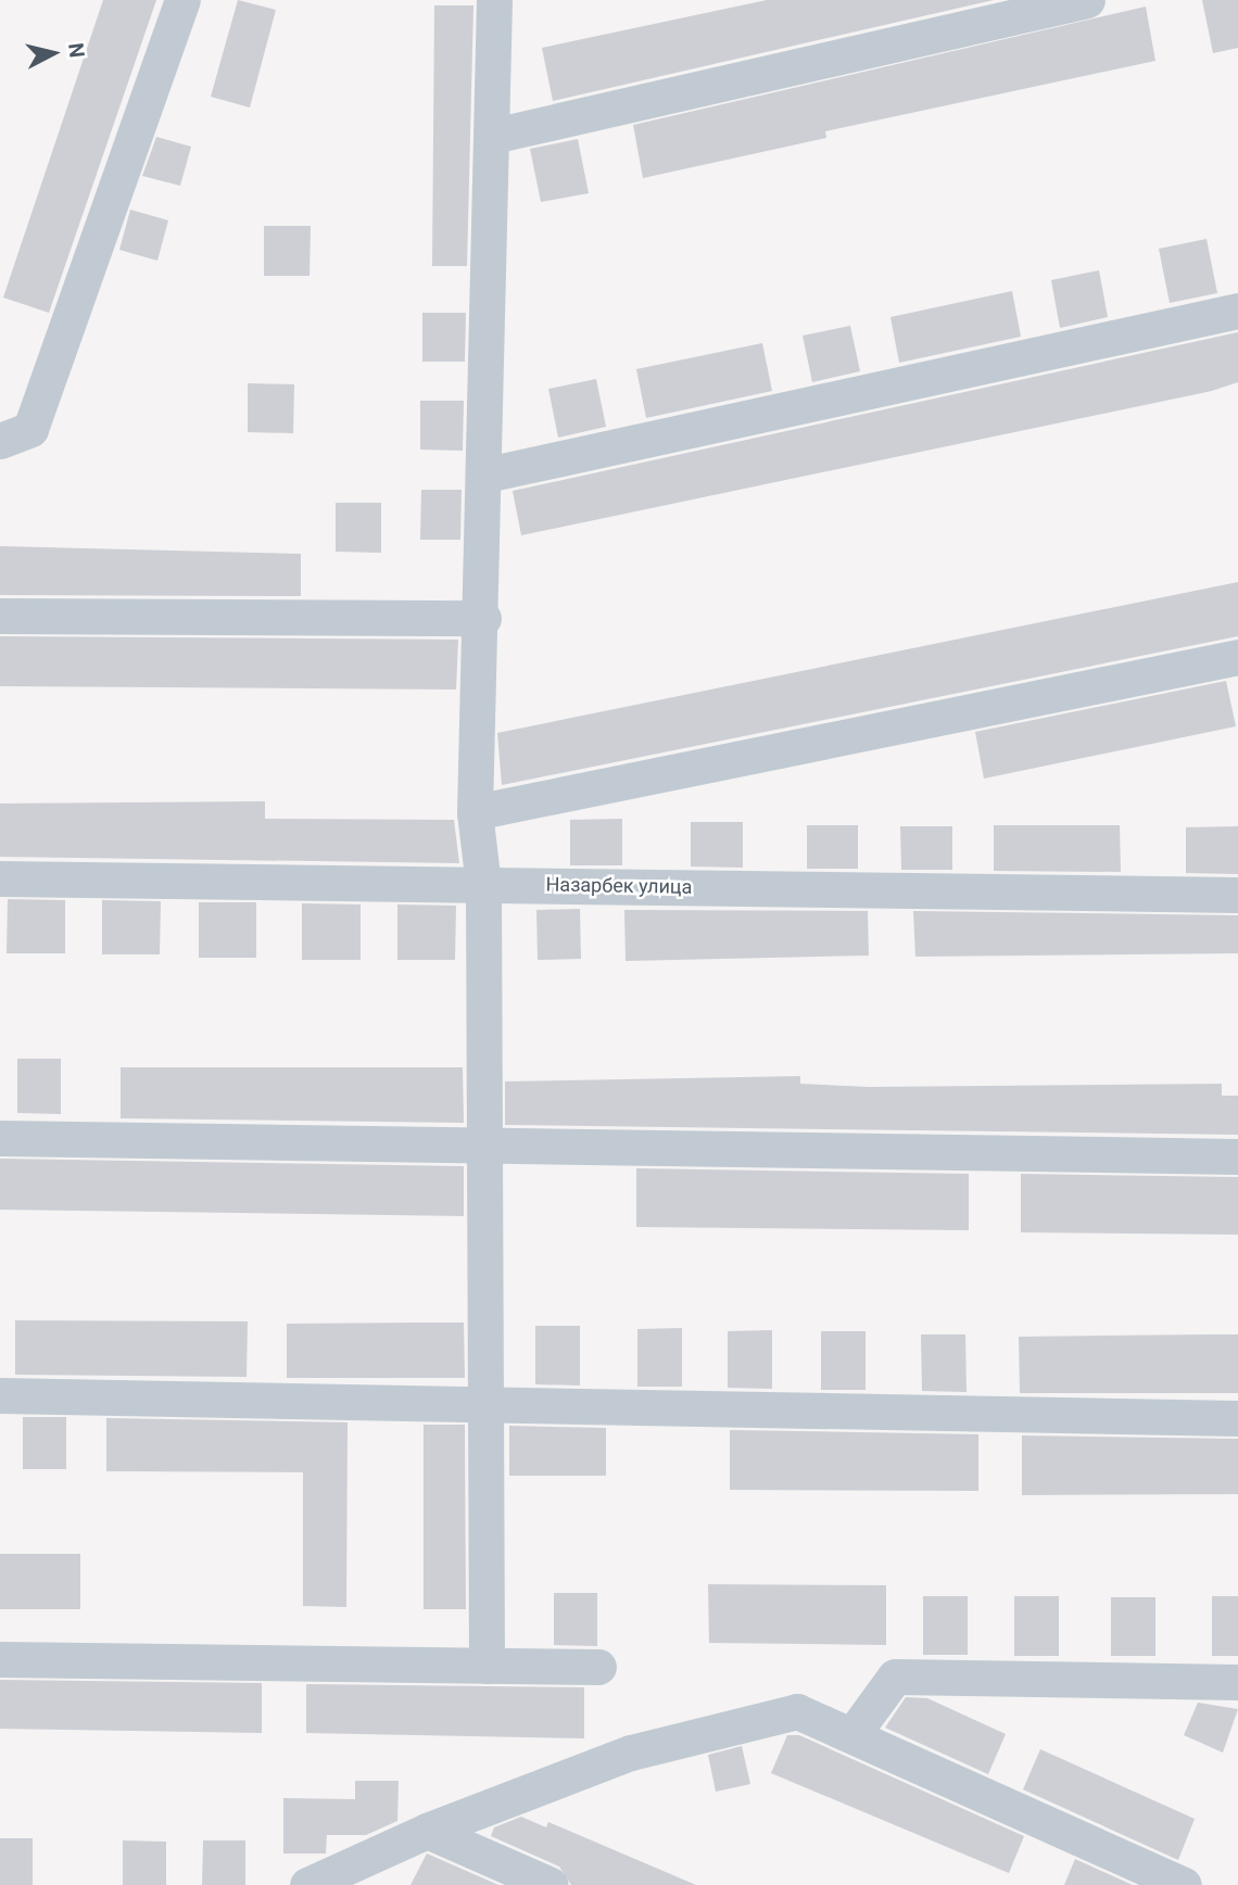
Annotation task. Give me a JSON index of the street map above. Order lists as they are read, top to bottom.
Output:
{
  "streets": {
    "street": ["Назарбек улица"]
  },
  "north": "right"
}
